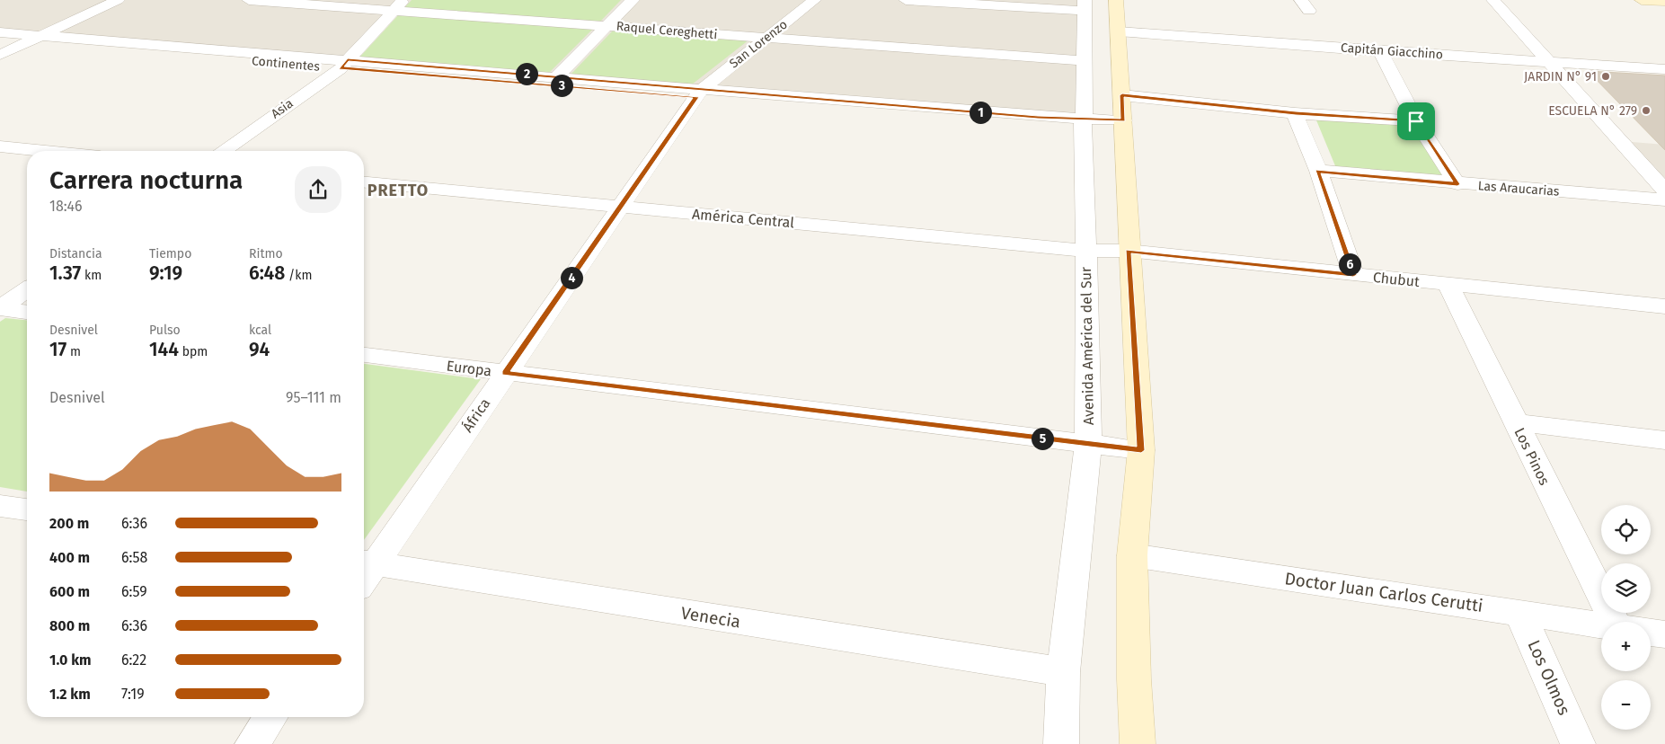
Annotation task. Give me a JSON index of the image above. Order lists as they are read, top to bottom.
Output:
{
  "streets": {
    "street": [
      "Raquel Cereghetti",
      "San Lorenzo",
      "Capitán Giacchino",
      "Continentes",
      "Asia",
      "Las Araucarias",
      "América Central",
      "Chubut",
      "Avenida América del Sur",
      "Europa",
      "África",
      "Los Pinos",
      "Doctor Juan Carlos Cerutti",
      "Venecia",
      "Los Olmos"
    ]
  },
  "crossings": [
    ["Raquel Cereghetti", "San Lorenzo"],
    ["Raquel Cereghetti", "Asia"],
    ["Raquel Cereghetti", "Avenida América del Sur"],
    ["San Lorenzo", "Continentes"],
    ["San Lorenzo", "África"],
    ["Continentes", "Asia"],
    ["Continentes", "Avenida América del Sur"],
    ["Continentes", "África"],
    ["América Central", "Chubut"],
    ["América Central", "Avenida América del Sur"],
    ["América Central", "África"],
    ["Chubut", "Los Pinos"],
    ["Avenida América del Sur", "Europa"],
    ["Avenida América del Sur", "Venecia"],
    ["Europa", "África"],
    ["África", "Venecia"],
    ["Doctor Juan Carlos Cerutti", "Los Olmos"]
  ],
  "districts": ["PRETTO"],
  "places": ["JARDIN N° 91", "ESCUELA N° 279"],
  "page": {
    "pins": [
      "2",
      "3",
      "1",
      "6",
      "4",
      "5"
    ],
    "heading": ["Carrera nocturna", "18:46"],
    "stats": [
      ["Distancia", "1.37 km"],
      ["Tiempo", "9:19"],
      ["Ritmo", "6:48 /km"],
      ["Desnivel", "17 m"],
      ["Pulso", "144 bpm"],
      ["kcal", "94"]
    ],
    "chart": ["Desnivel", "95–111 m"],
    "map_buttons": ["+", "−"],
    "list": [
      {
        "name": "200 m",
        "note": "6:36"
      },
      {
        "name": "400 m",
        "note": "6:58"
      },
      {
        "name": "600 m",
        "note": "6:59"
      },
      {
        "name": "800 m",
        "note": "6:36"
      },
      {
        "name": "1.0 km",
        "note": "6:22"
      },
      {
        "name": "1.2 km",
        "note": "7:19"
      }
    ]
  }
}
